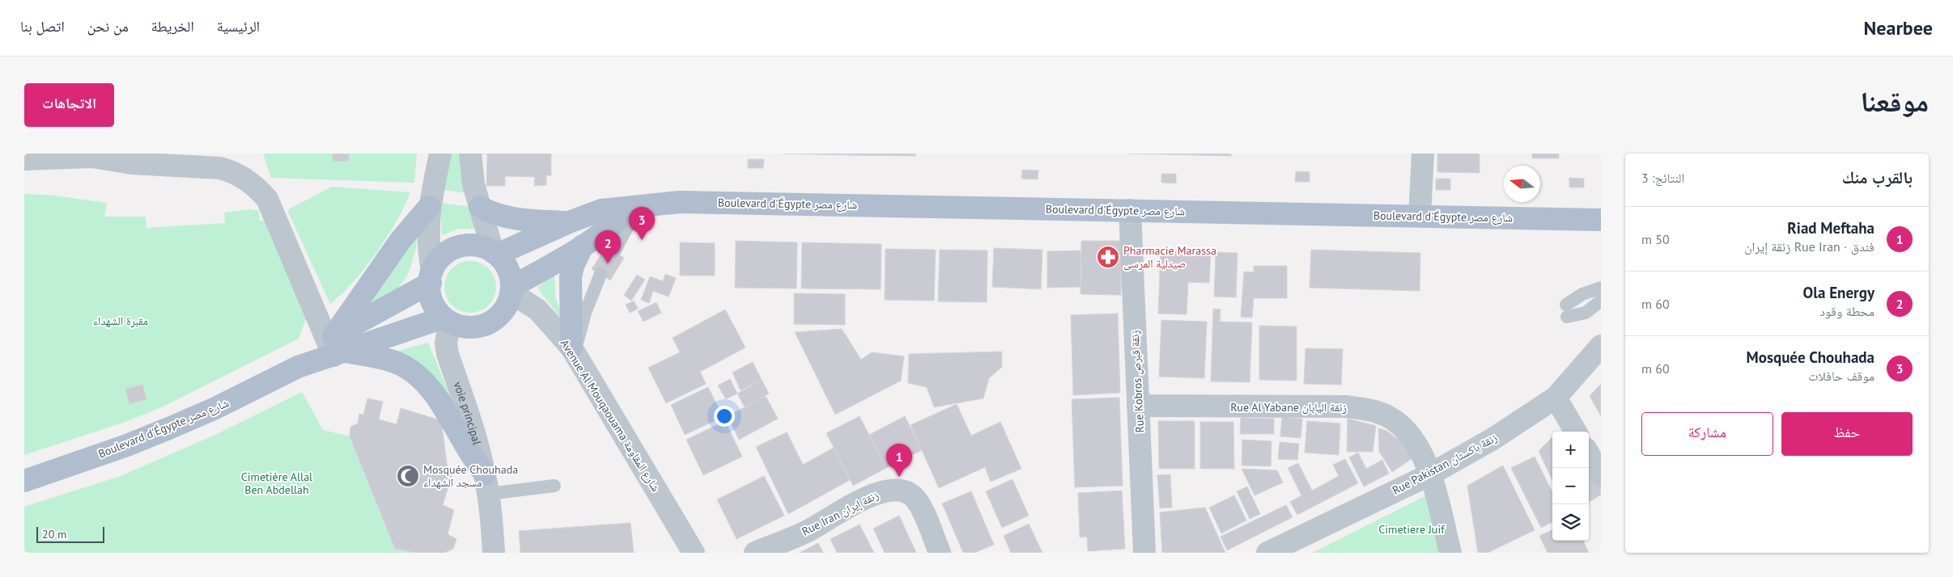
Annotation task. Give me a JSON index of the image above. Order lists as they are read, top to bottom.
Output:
{
  "streets": {
    "main road": ["Boulevard d'Égypte شارع مصر"],
    "street": [
      "Rue Kobros زنقة قبرص",
      "Rue Al Yabane زنقة اليابان",
      "voie principal",
      "Avenue Al Mouqaouama شارع المقاومة",
      "Rue Pakistan زنقة باكستان",
      "Rue Iran زنقة إيران"
    ]
  },
  "crossings": [
    ["Boulevard d'Égypte شارع مصر", "Rue Kobros زنقة قبرص"],
    ["Boulevard d'Égypte شارع مصر", "voie principal"],
    ["Boulevard d'Égypte شارع مصر", "Avenue Al Mouqaouama شارع المقاومة"],
    ["Rue Kobros زنقة قبرص", "Rue Al Yabane زنقة اليابان"],
    ["Rue Al Yabane زنقة اليابان", "Rue Pakistan زنقة باكستان"],
    ["voie principal", "Avenue Al Mouqaouama شارع المقاومة"]
  ],
  "parks": ["مقبرة الشهداء", "Cimetière Allal Ben Abdellah", "Cimetiere Juif"],
  "places": {
    "pharmacy": ["Pharmacie Marassa صيدلية المرسى"],
    "mosque": ["Mosquée Chouhada مسجد الشهداء"]
  },
  "scale_bar": "20 m",
  "north": "left",
  "page": {
    "header": "Nearbee",
    "nav": [
      "الرئيسية",
      "الخريطة",
      "من نحن",
      "اتصل بنا"
    ],
    "title": "موقعنا",
    "buttons": [
      "الاتجاهات",
      ["حفظ", "مشاركة"]
    ],
    "heading": ["بالقرب منك", "النتائج: 3"],
    "list": [
      {
        "mark": "1",
        "name": "Riad Meftaha",
        "note": "فندق · Rue Iran زنقة إيران",
        "value": "50 m"
      },
      {
        "mark": "2",
        "name": "Ola Energy",
        "note": "محطة وقود",
        "value": "60 m"
      },
      {
        "mark": "3",
        "name": "Mosquée Chouhada",
        "note": "موقف حافلات",
        "value": "60 m"
      }
    ],
    "pins": ["3", "2", "1"],
    "map_buttons": ["+", "−"],
    "scale": "20 m"
  }
}
